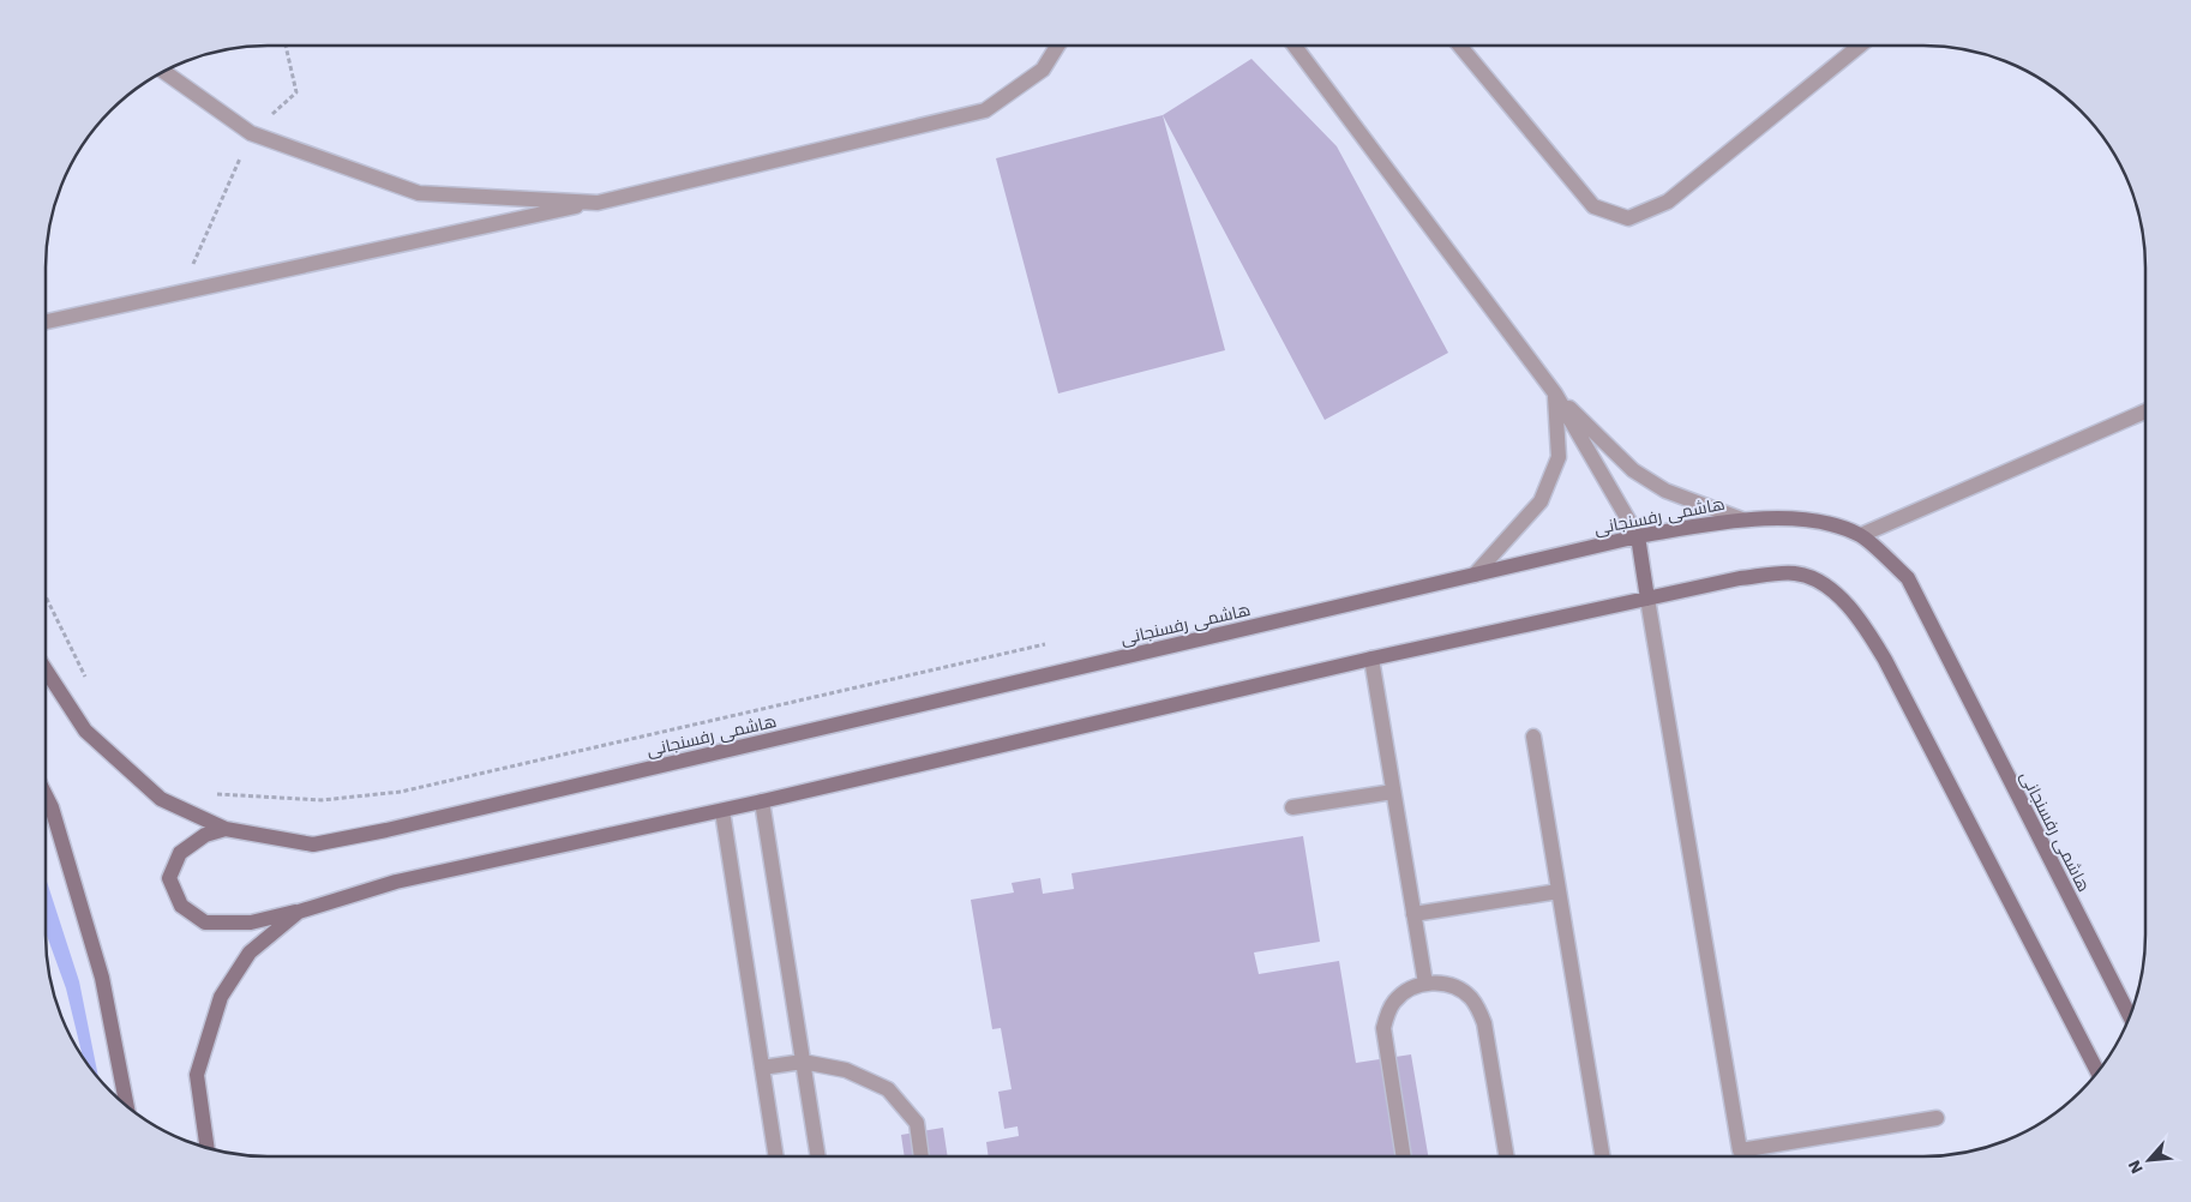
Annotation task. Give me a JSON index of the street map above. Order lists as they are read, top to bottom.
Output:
{
  "streets": {
    "main road": ["هاشمی رفسنجانی"]
  },
  "north": "bottom left"
}
